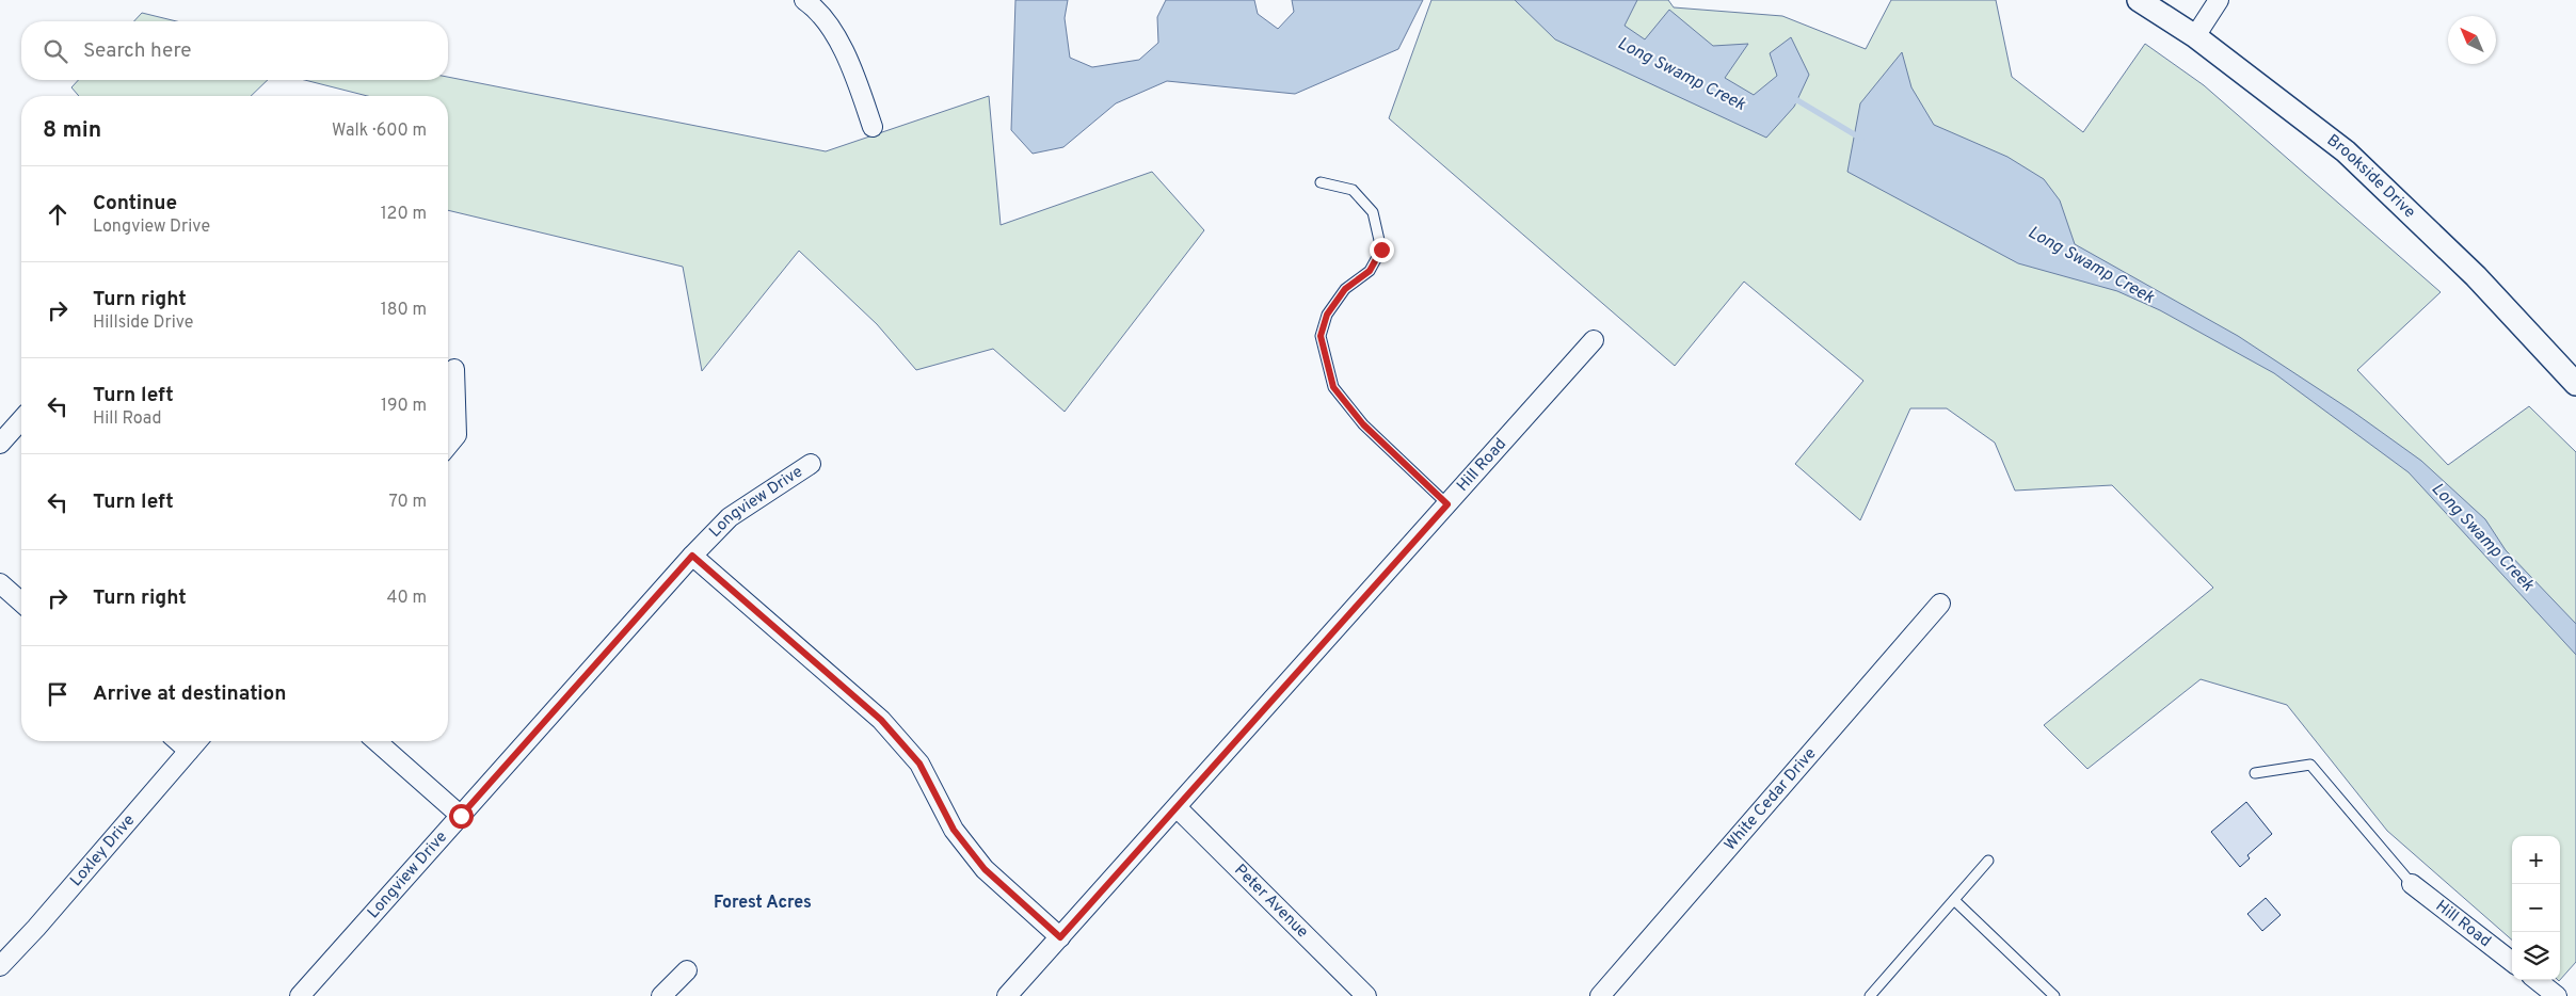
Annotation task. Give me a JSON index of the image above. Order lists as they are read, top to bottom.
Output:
{
  "streets": {
    "street": [
      "Brookside Drive",
      "Hill Road",
      "Longview Drive",
      "White Cedar Drive",
      "Loxley Drive",
      "Peter Avenue"
    ]
  },
  "crossings": [
    ["Hill Road", "Peter Avenue"]
  ],
  "districts": ["Forest Acres"],
  "water": ["Long Swamp Creek"],
  "north": "top left",
  "page": {
    "search": "Search here",
    "heading": ["8 min", "Walk · 600 m"],
    "list": [
      ["Continue", "Longview Drive", "120 m"],
      ["Turn right", "Hillside Drive", "180 m"],
      ["Turn left", "Hill Road", "190 m"],
      ["Turn left", "70 m"],
      ["Turn right", "40 m"],
      "Arrive at destination"
    ],
    "map_buttons": ["+", "−"]
  }
}
